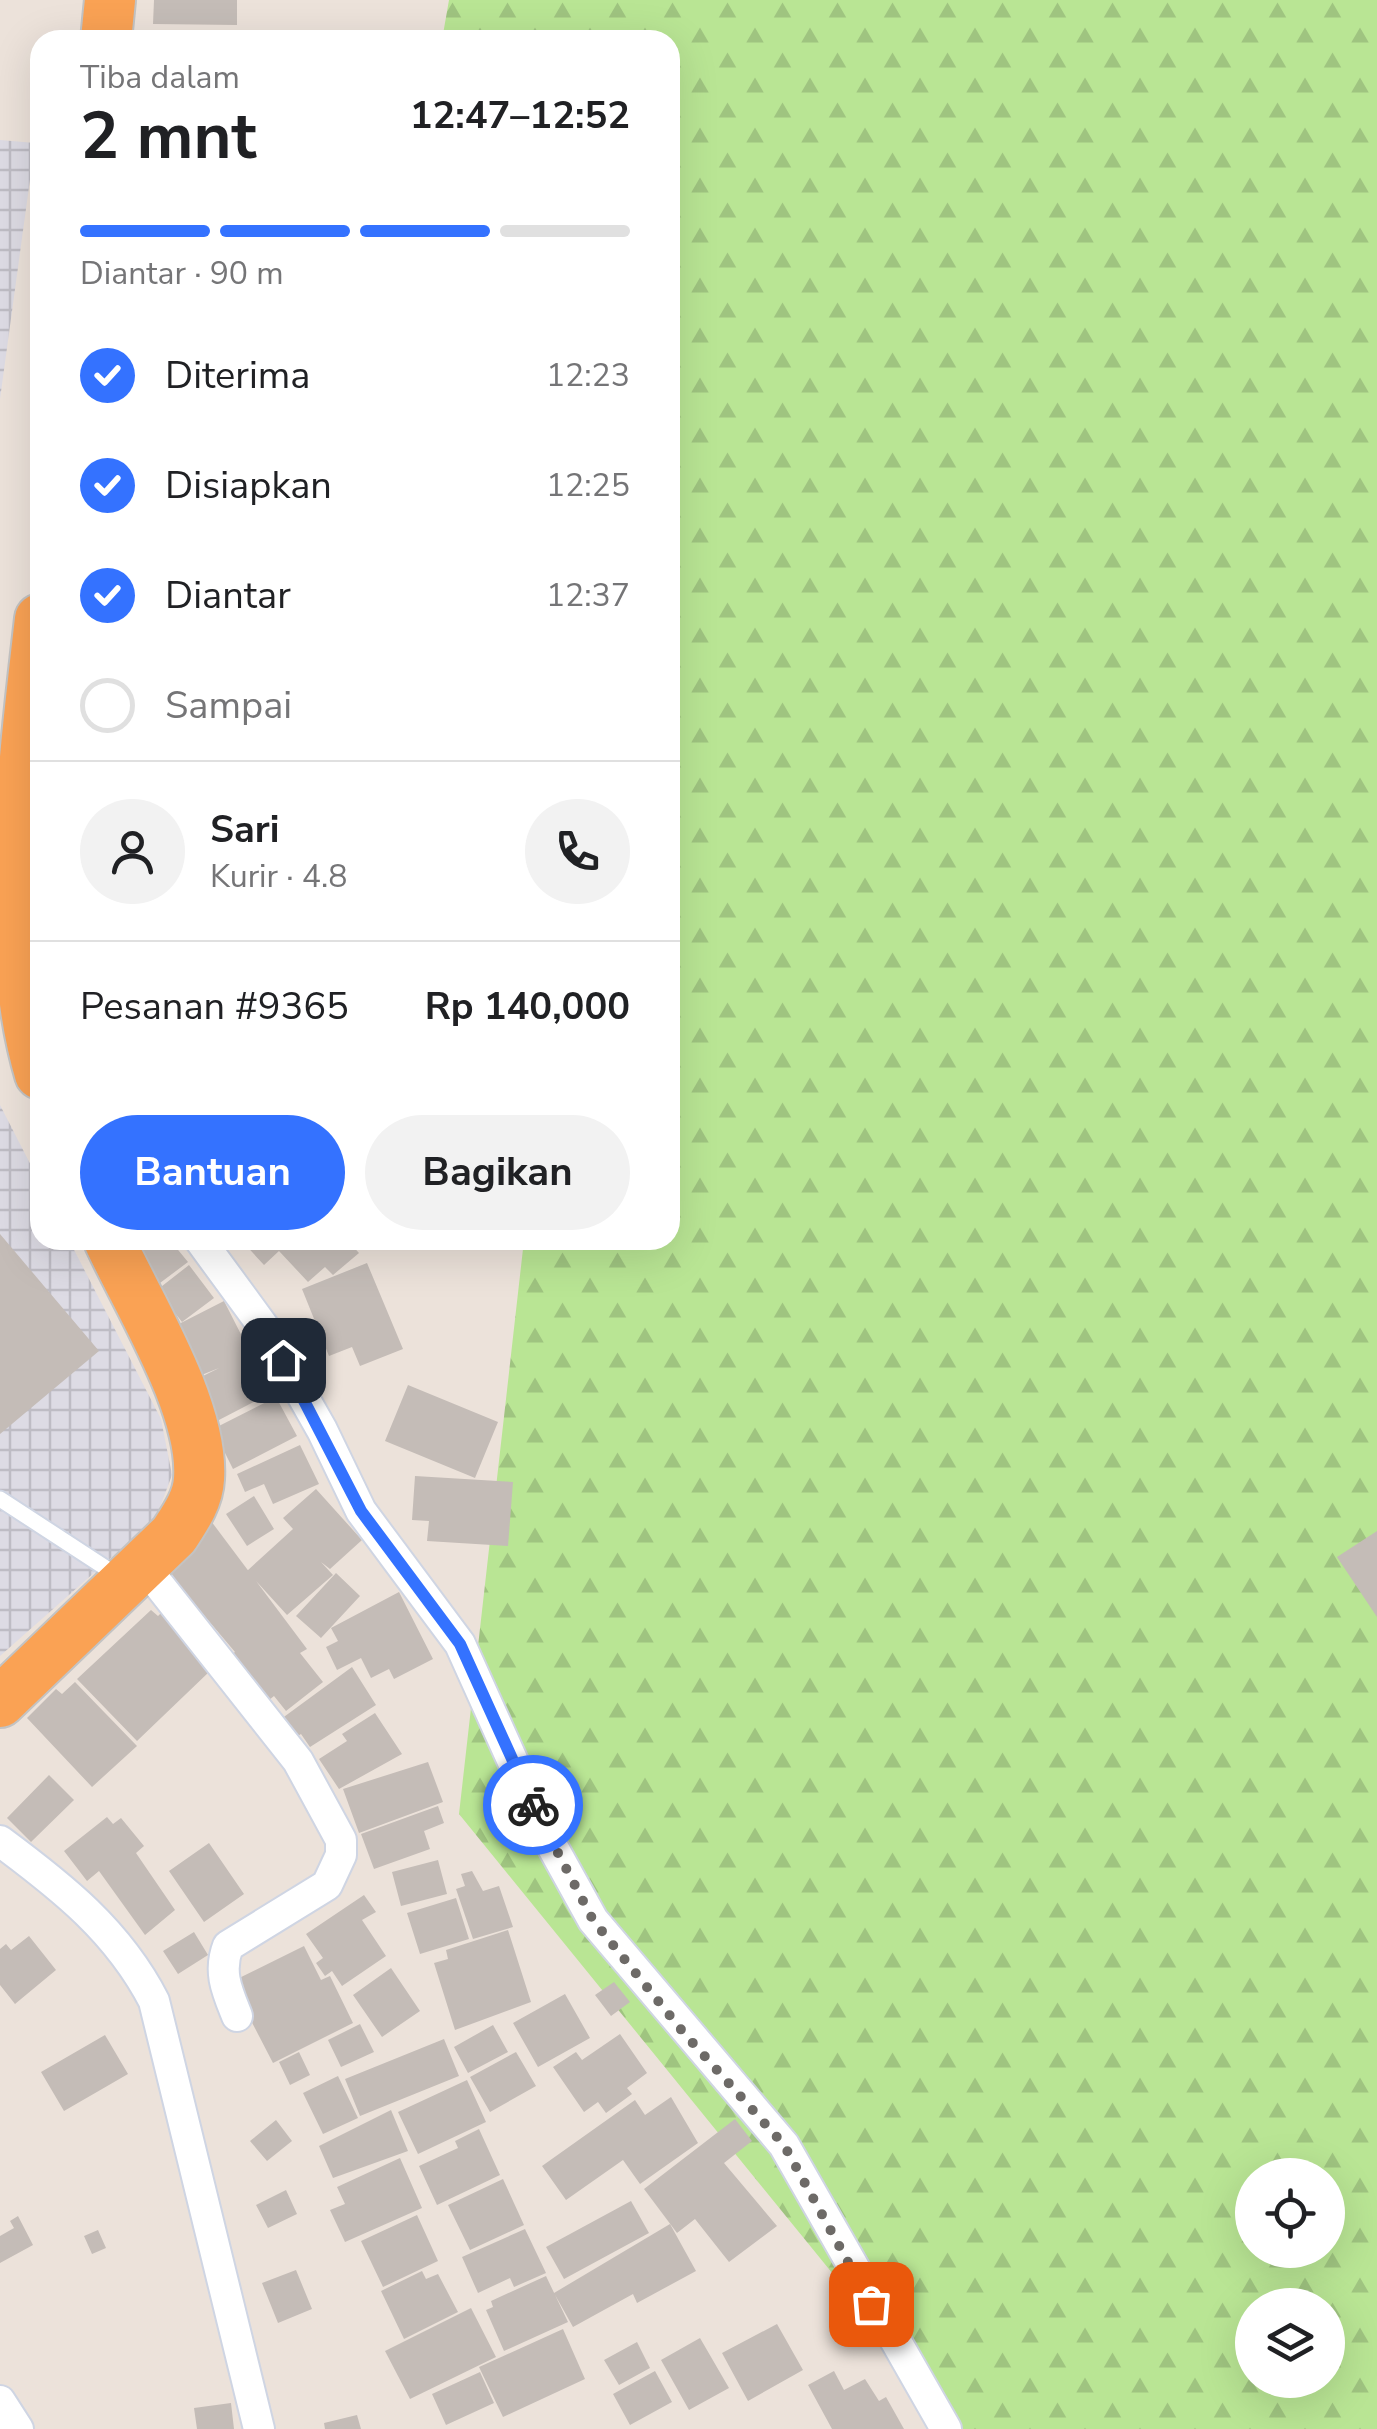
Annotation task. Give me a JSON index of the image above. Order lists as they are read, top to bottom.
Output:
{
  "page": {
    "heading": ["2 mnt", "Tiba dalam", "12:47–12:52"],
    "panel": [
      "Sari",
      "Kurir · 4.8",
      "Pesanan #9365",
      "Rp 140,000"
    ],
    "bar": "Diantar · 90 m",
    "list": [
      ["Diterima", "12:23"],
      ["Disiapkan", "12:25"],
      ["Diantar", "12:37"],
      "Sampai"
    ],
    "buttons": ["Bantuan", "Bagikan"]
  }
}
